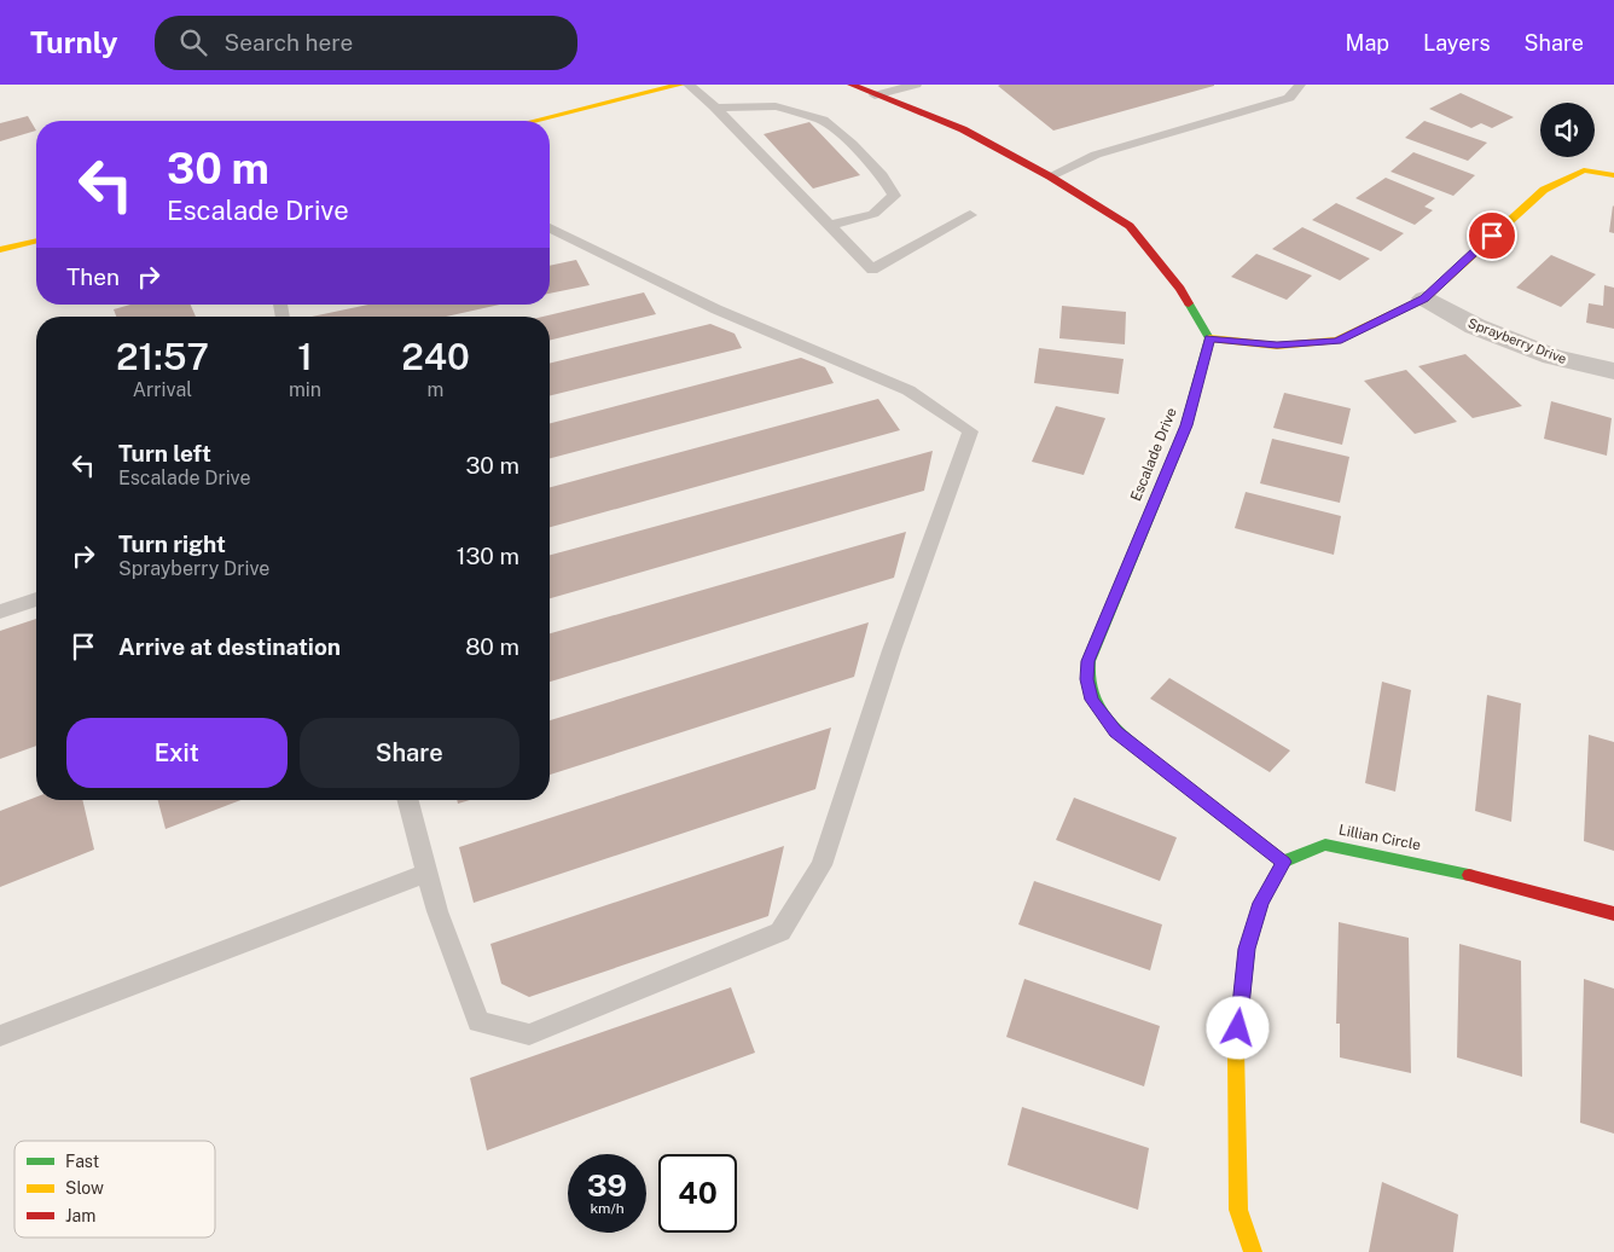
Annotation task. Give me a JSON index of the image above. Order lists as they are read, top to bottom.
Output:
{
  "streets": {
    "main road": ["Escalade Drive", "Lillian Circle"],
    "street": ["Sprayberry Drive"]
  },
  "crossings": [
    ["Escalade Drive", "Lillian Circle"]
  ],
  "legend": ["Fast", "Slow", "Jam"],
  "page": {
    "header": "Turnly",
    "search": "Search here",
    "nav": ["Map", "Layers", "Share"],
    "turn": ["30 m", "Escalade Drive"],
    "then": "Then",
    "eta": [
      "21:57",
      "Arrival",
      "1",
      "min",
      "240",
      "m"
    ],
    "list": [
      {
        "name": "Turn left",
        "note": "Escalade Drive",
        "value": "30 m"
      },
      {
        "name": "Turn right",
        "note": "Sprayberry Drive",
        "value": "130 m"
      },
      {
        "name": "Arrive at destination",
        "value": "80 m"
      }
    ],
    "buttons": ["Exit", "Share"],
    "speed": "39 km/h",
    "limit": "40"
  }
}
